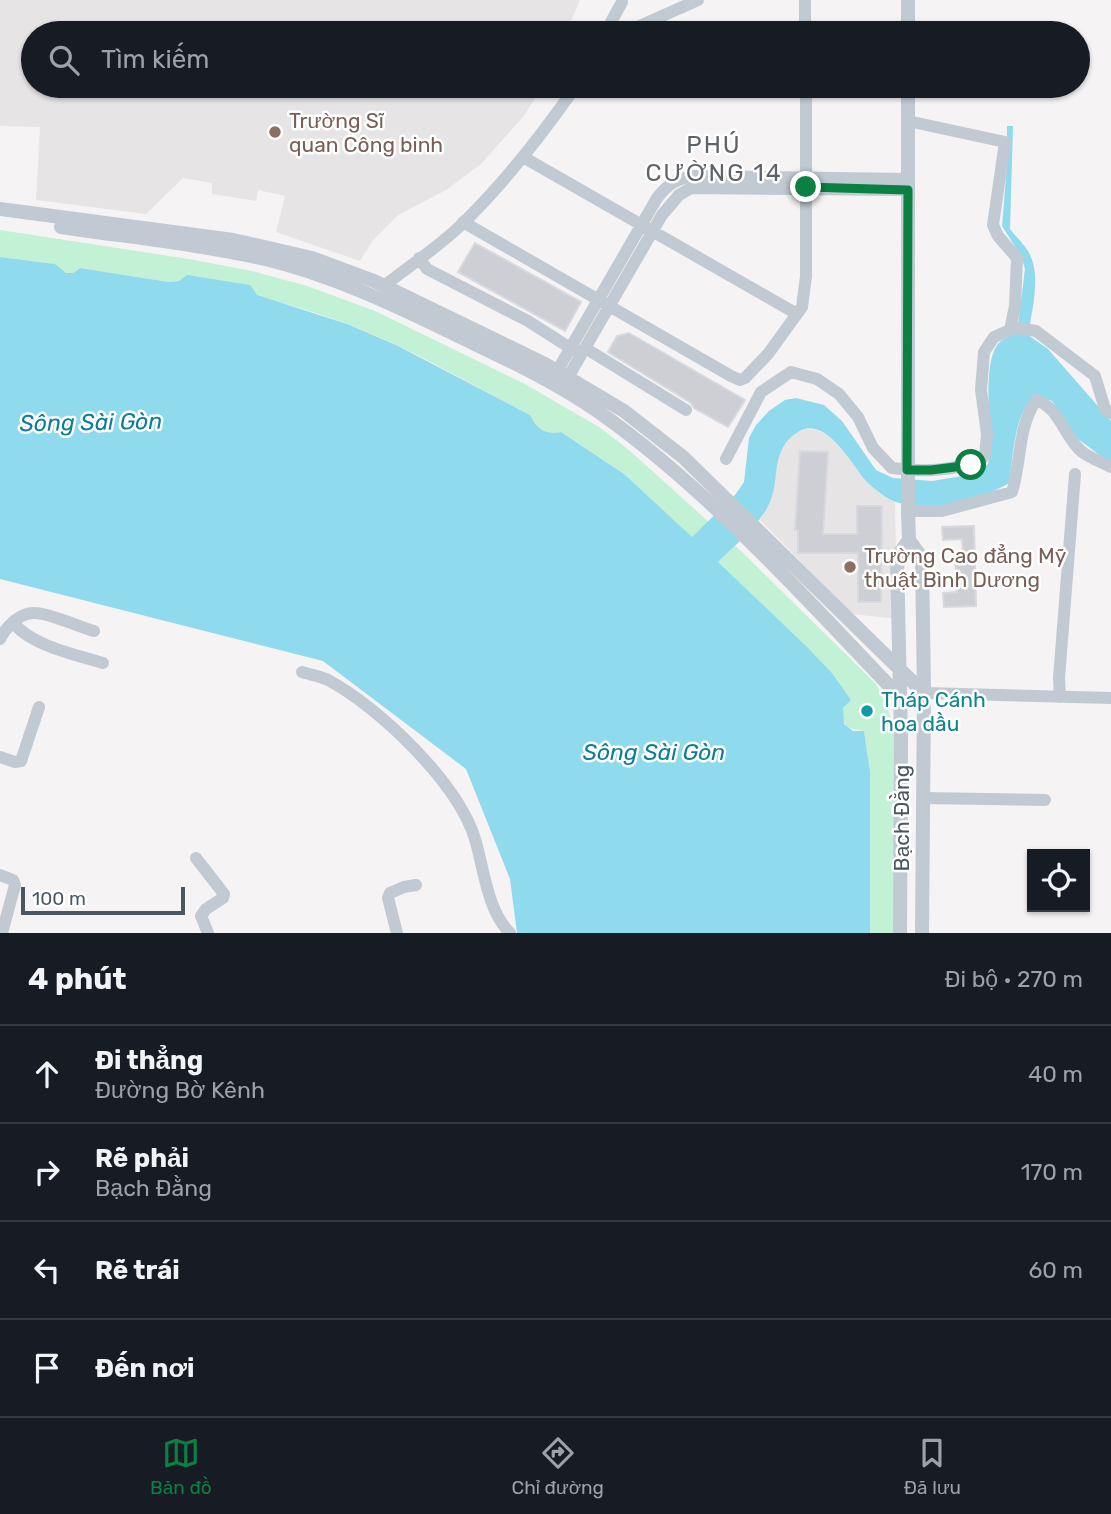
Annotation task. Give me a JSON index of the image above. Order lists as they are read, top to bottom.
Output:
{
  "streets": {
    "street": ["Bạch Đằng"]
  },
  "districts": ["PHÚ CƯỜNG 14"],
  "water": ["Sông Sài Gòn"],
  "places": ["Trường Sĩ quan Công binh", "Trường Cao đẳng Mỹ thuật Bình Dương", "Tháp Cánh hoa dầu"],
  "scale_bar": "100 m",
  "page": {
    "search": "Tìm kiếm",
    "scale": "100 m",
    "heading": ["4 phút", "Đi bộ · 270 m"],
    "list": [
      ["Đi thẳng", "Đường Bờ Kênh", "40 m"],
      ["Rẽ phải", "Bạch Đằng", "170 m"],
      ["Rẽ trái", "60 m"],
      "Đến nơi"
    ],
    "nav": ["Bản đồ", "Chỉ đường", "Đã lưu"]
  }
}
